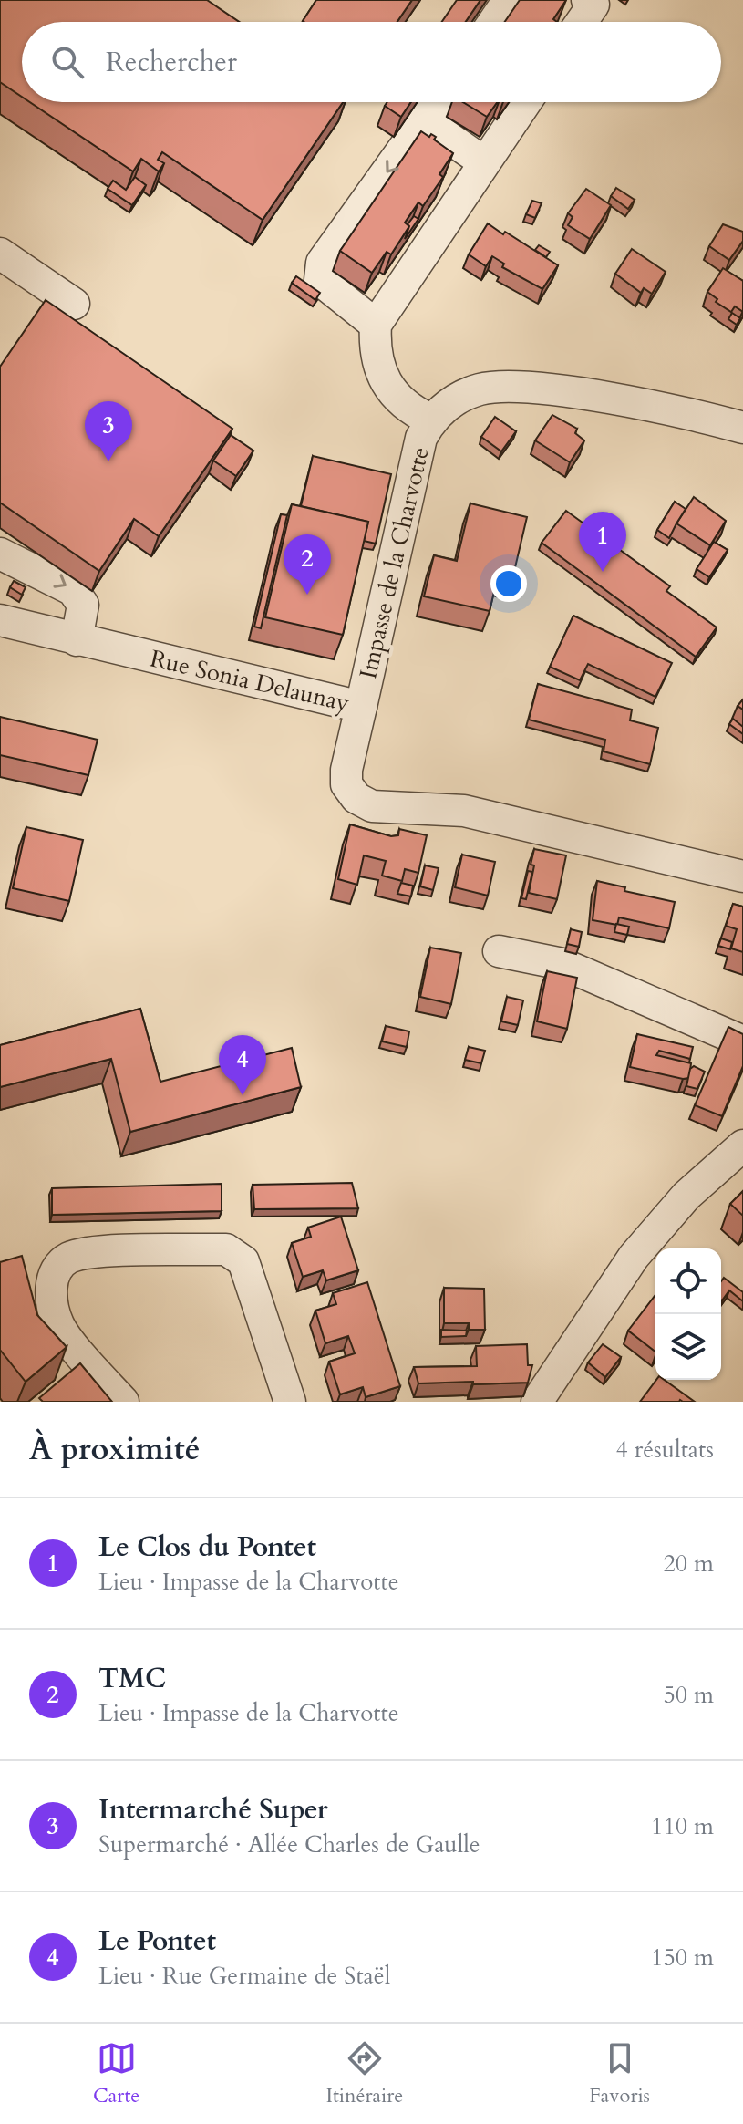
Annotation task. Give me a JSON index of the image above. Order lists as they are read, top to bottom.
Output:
{
  "streets": {
    "street": ["Impasse de la Charvotte", "Rue Sonia Delaunay"]
  },
  "crossings": [
    ["Impasse de la Charvotte", "Rue Sonia Delaunay"]
  ],
  "page": {
    "search": "Rechercher",
    "pins": [
      "3",
      "1",
      "2",
      "4"
    ],
    "heading": ["À proximité", "4 résultats"],
    "list": [
      {
        "mark": "1",
        "name": "Le Clos du Pontet",
        "note": "Lieu · Impasse de la Charvotte",
        "value": "20 m"
      },
      {
        "mark": "2",
        "name": "TMC",
        "note": "Lieu · Impasse de la Charvotte",
        "value": "50 m"
      },
      {
        "mark": "3",
        "name": "Intermarché Super",
        "note": "Supermarché · Allée Charles de Gaulle",
        "value": "110 m"
      },
      {
        "mark": "4",
        "name": "Le Pontet",
        "note": "Lieu · Rue Germaine de Staël",
        "value": "150 m"
      }
    ],
    "nav": ["Carte", "Itinéraire", "Favoris"]
  }
}
